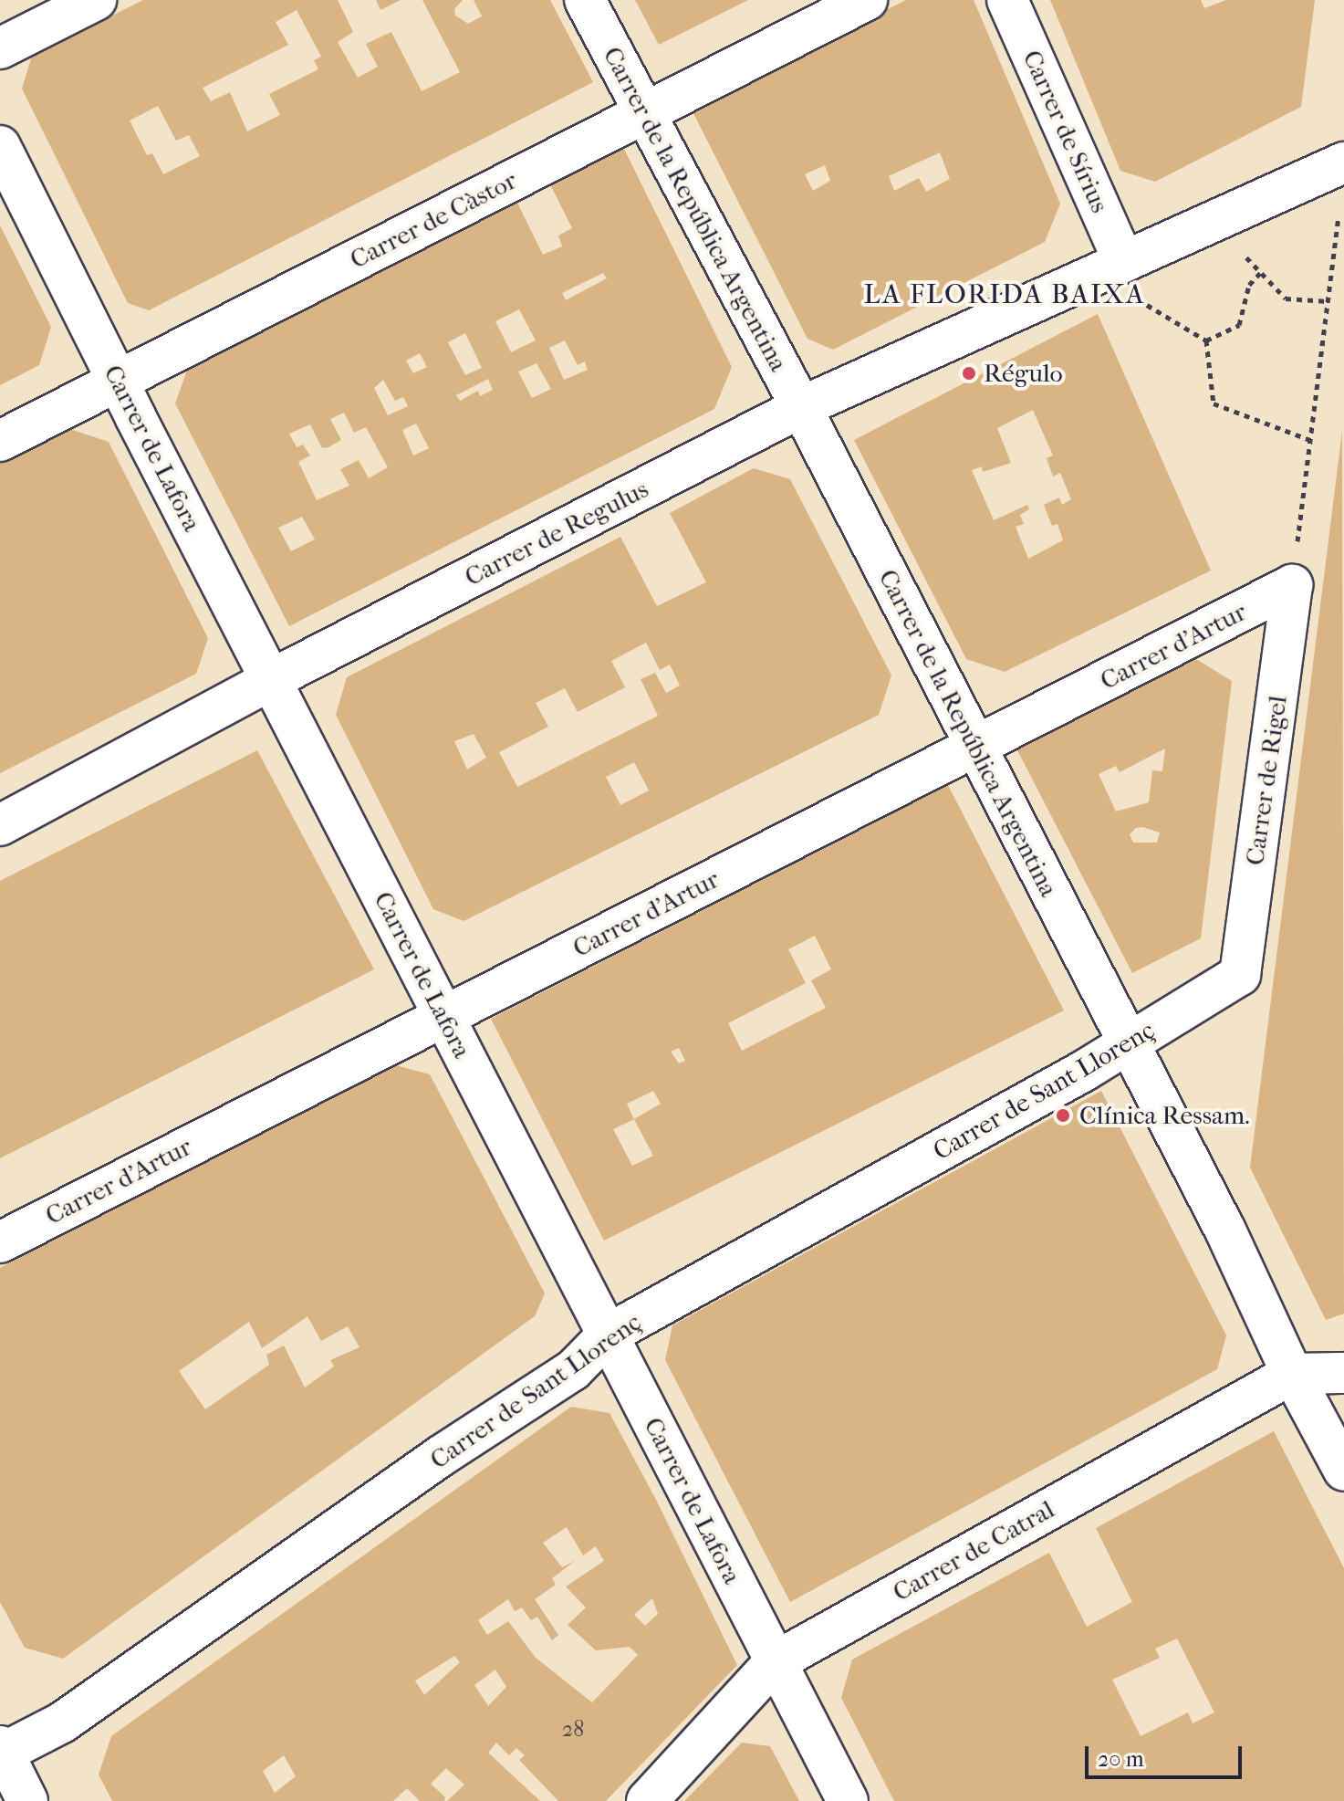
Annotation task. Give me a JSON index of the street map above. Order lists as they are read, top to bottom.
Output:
{
  "streets": {
    "street": [
      "Carrer de Sírius",
      "Carrer de la República Argentina",
      "Carrer de Càstor",
      "Carrer de Lafora",
      "Carrer de Regulus",
      "Carrer d'Artur",
      "Carrer de Rigel",
      "Carrer de Sant Llorenç",
      "Carrer de Catral"
    ]
  },
  "crossings": [
    ["Carrer de Sírius", "Carrer de Regulus"],
    ["Carrer de la República Argentina", "Carrer de Càstor"],
    ["Carrer de la República Argentina", "Carrer de Regulus"],
    ["Carrer de la República Argentina", "Carrer d'Artur"],
    ["Carrer de la República Argentina", "Carrer de Sant Llorenç"],
    ["Carrer de la República Argentina", "Carrer de Catral"],
    ["Carrer de Càstor", "Carrer de Lafora"],
    ["Carrer de Lafora", "Carrer de Regulus"],
    ["Carrer de Lafora", "Carrer d'Artur"],
    ["Carrer de Lafora", "Carrer de Sant Llorenç"],
    ["Carrer de Lafora", "Carrer de Catral"],
    ["Carrer d'Artur", "Carrer de Rigel"],
    ["Carrer de Rigel", "Carrer de Sant Llorenç"]
  ],
  "districts": ["LA FLORIDA BAIXA"],
  "places": ["Régulo", "Clínica Ressam."],
  "house_numbers": ["28"],
  "scale_bar": "20 m"
}
